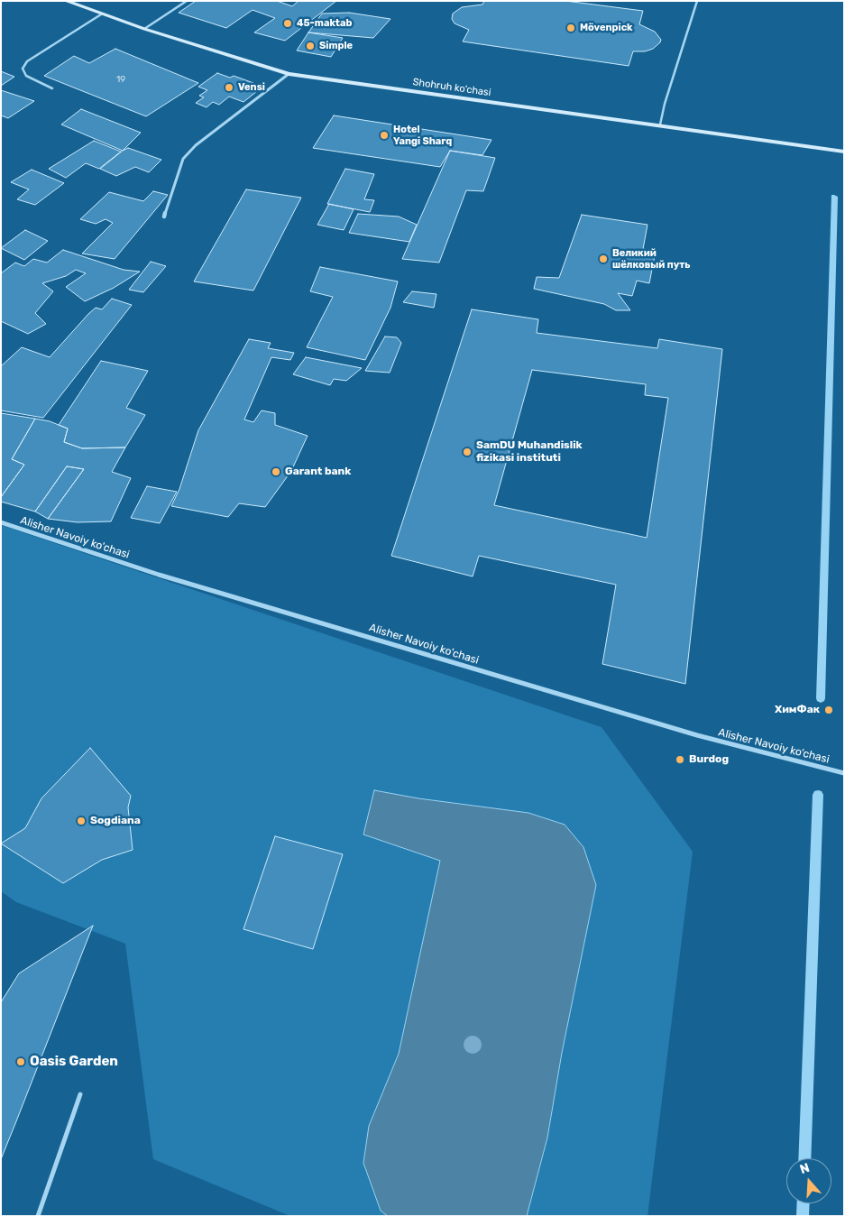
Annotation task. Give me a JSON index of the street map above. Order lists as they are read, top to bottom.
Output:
{
  "streets": {
    "main road": ["Shohruh ko'chasi"],
    "street": ["Alisher Navoiy ko'chasi"]
  },
  "places": [
    "45-maktab",
    "Mövenpick",
    "Simple",
    "Vensi",
    "Hotel Yangi Sharq",
    "Великий шёлковый путь",
    "SamDU Muhandislik fizikasi instituti",
    "Garant bank",
    "ХимФак",
    "Burdog",
    "Sogdiana",
    "Oasis Garden"
  ],
  "house_numbers": ["19"],
  "north": "top"
}
